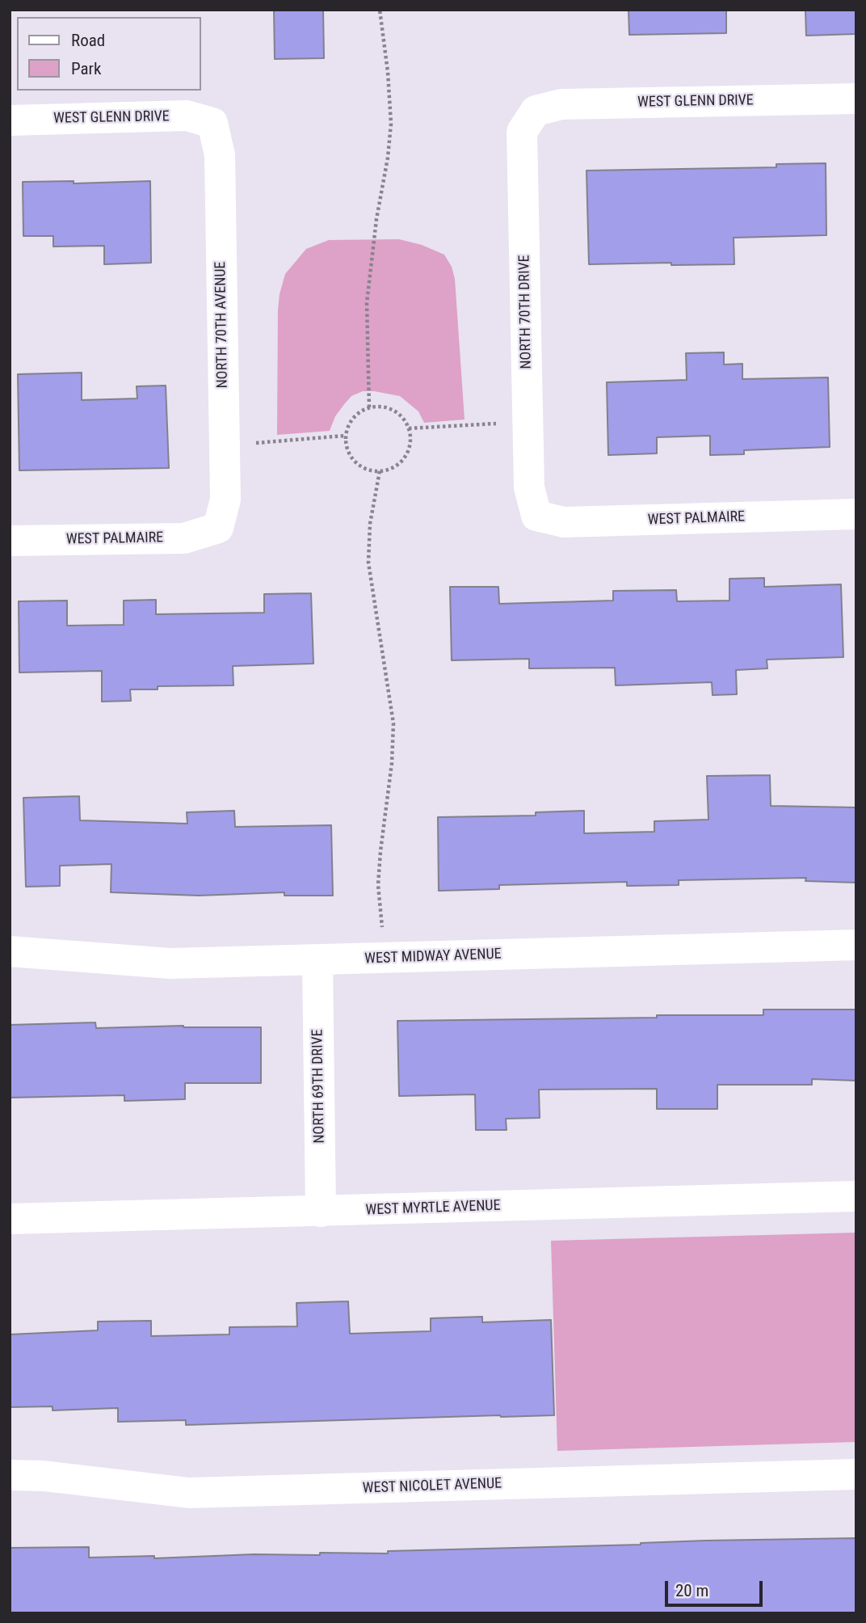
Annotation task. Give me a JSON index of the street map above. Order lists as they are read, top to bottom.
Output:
{
  "streets": {
    "street": [
      "WEST GLENN DRIVE",
      "NORTH 70TH DRIVE",
      "NORTH 70TH AVENUE",
      "WEST PALMAIRE",
      "WEST MIDWAY AVENUE",
      "NORTH 69TH DRIVE",
      "WEST MYRTLE AVENUE",
      "WEST NICOLET AVENUE"
    ]
  },
  "crossings": [
    ["WEST GLENN DRIVE", "NORTH 70TH DRIVE"],
    ["WEST GLENN DRIVE", "NORTH 70TH AVENUE"],
    ["NORTH 70TH DRIVE", "WEST PALMAIRE"],
    ["NORTH 70TH AVENUE", "WEST PALMAIRE"],
    ["WEST MIDWAY AVENUE", "NORTH 69TH DRIVE"],
    ["NORTH 69TH DRIVE", "WEST MYRTLE AVENUE"]
  ],
  "legend": ["Road", "Park"],
  "scale_bar": "20 m"
}
